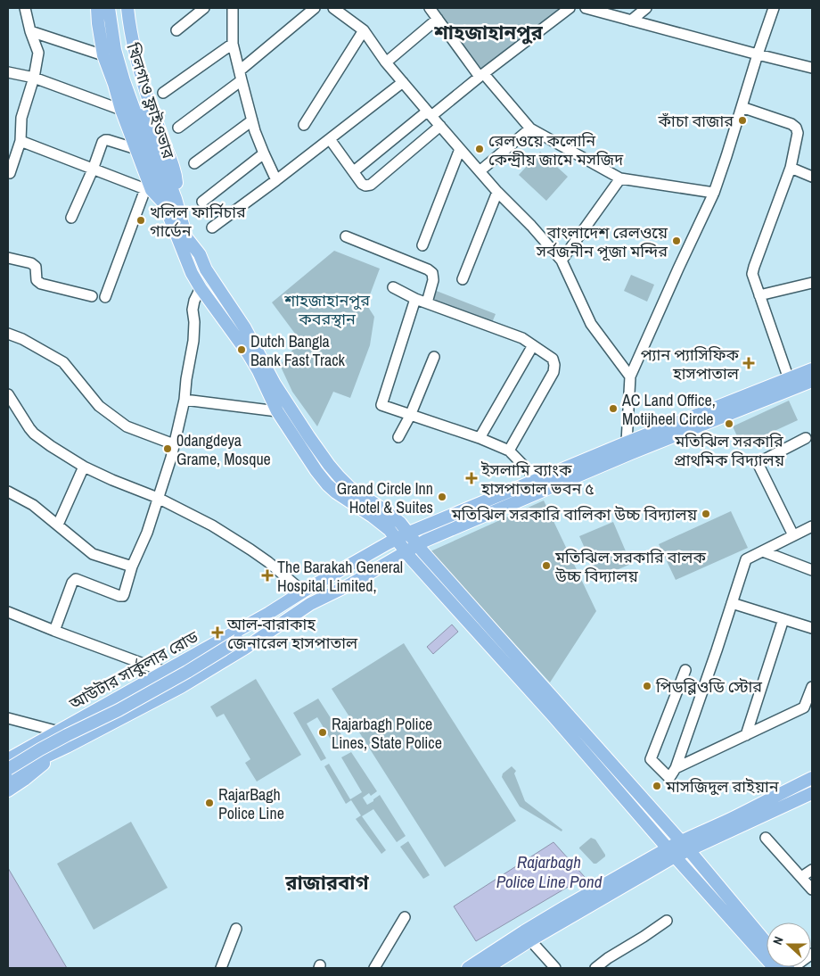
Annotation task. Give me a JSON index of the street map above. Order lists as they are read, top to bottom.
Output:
{
  "streets": {
    "main road": ["খিলগাও ফ্লাইওভার", "আউটার সার্কুলার রোড"]
  },
  "districts": ["শাহজাহানপুর", "রাজারবাগ"],
  "water": ["Rajarbagh Police Line Pond"],
  "parks": ["শাহজাহানপুর কবরস্থান"],
  "places": {
    "other": [
      "কাঁচা বাজার",
      "রেলওয়ে কলোনি কেন্দ্রীয় জামে মসজিদ",
      "খলিল ফার্নিচার গার্ডেন",
      "বাংলাদেশ রেলওয়ে সর্বজনীন পূজা মন্দির",
      "Dutch Bangla Bank Fast Track",
      "AC Land Office, Motijheel Circle",
      "মতিঝিল সরকারি প্রাথমিক বিদ্যালয়",
      "0dangdeya Grame, Mosque",
      "Grand Circle Inn Hotel & Suites",
      "মতিঝিল সরকারি বালিকা উচ্চ বিদ্যালয়",
      "মতিঝিল সরকারি বালক উচ্চ বিদ্যালয়",
      "পিডব্লিওডি স্টোর",
      "Rajarbagh Police Lines, State Police",
      "মাসজিদুল রাইয়ান",
      "RajarBagh Police Line"
    ],
    "health": [
      "প্যান প্যাসিফিক হাসপাতাল",
      "ইসলামি ব্যাংক হাসপাতাল ভবন ৫",
      "The Barakah General Hospital Limited,",
      "আল-বারাকাহ জেনারেল হাসপাতাল"
    ]
  },
  "north": "left"
}
